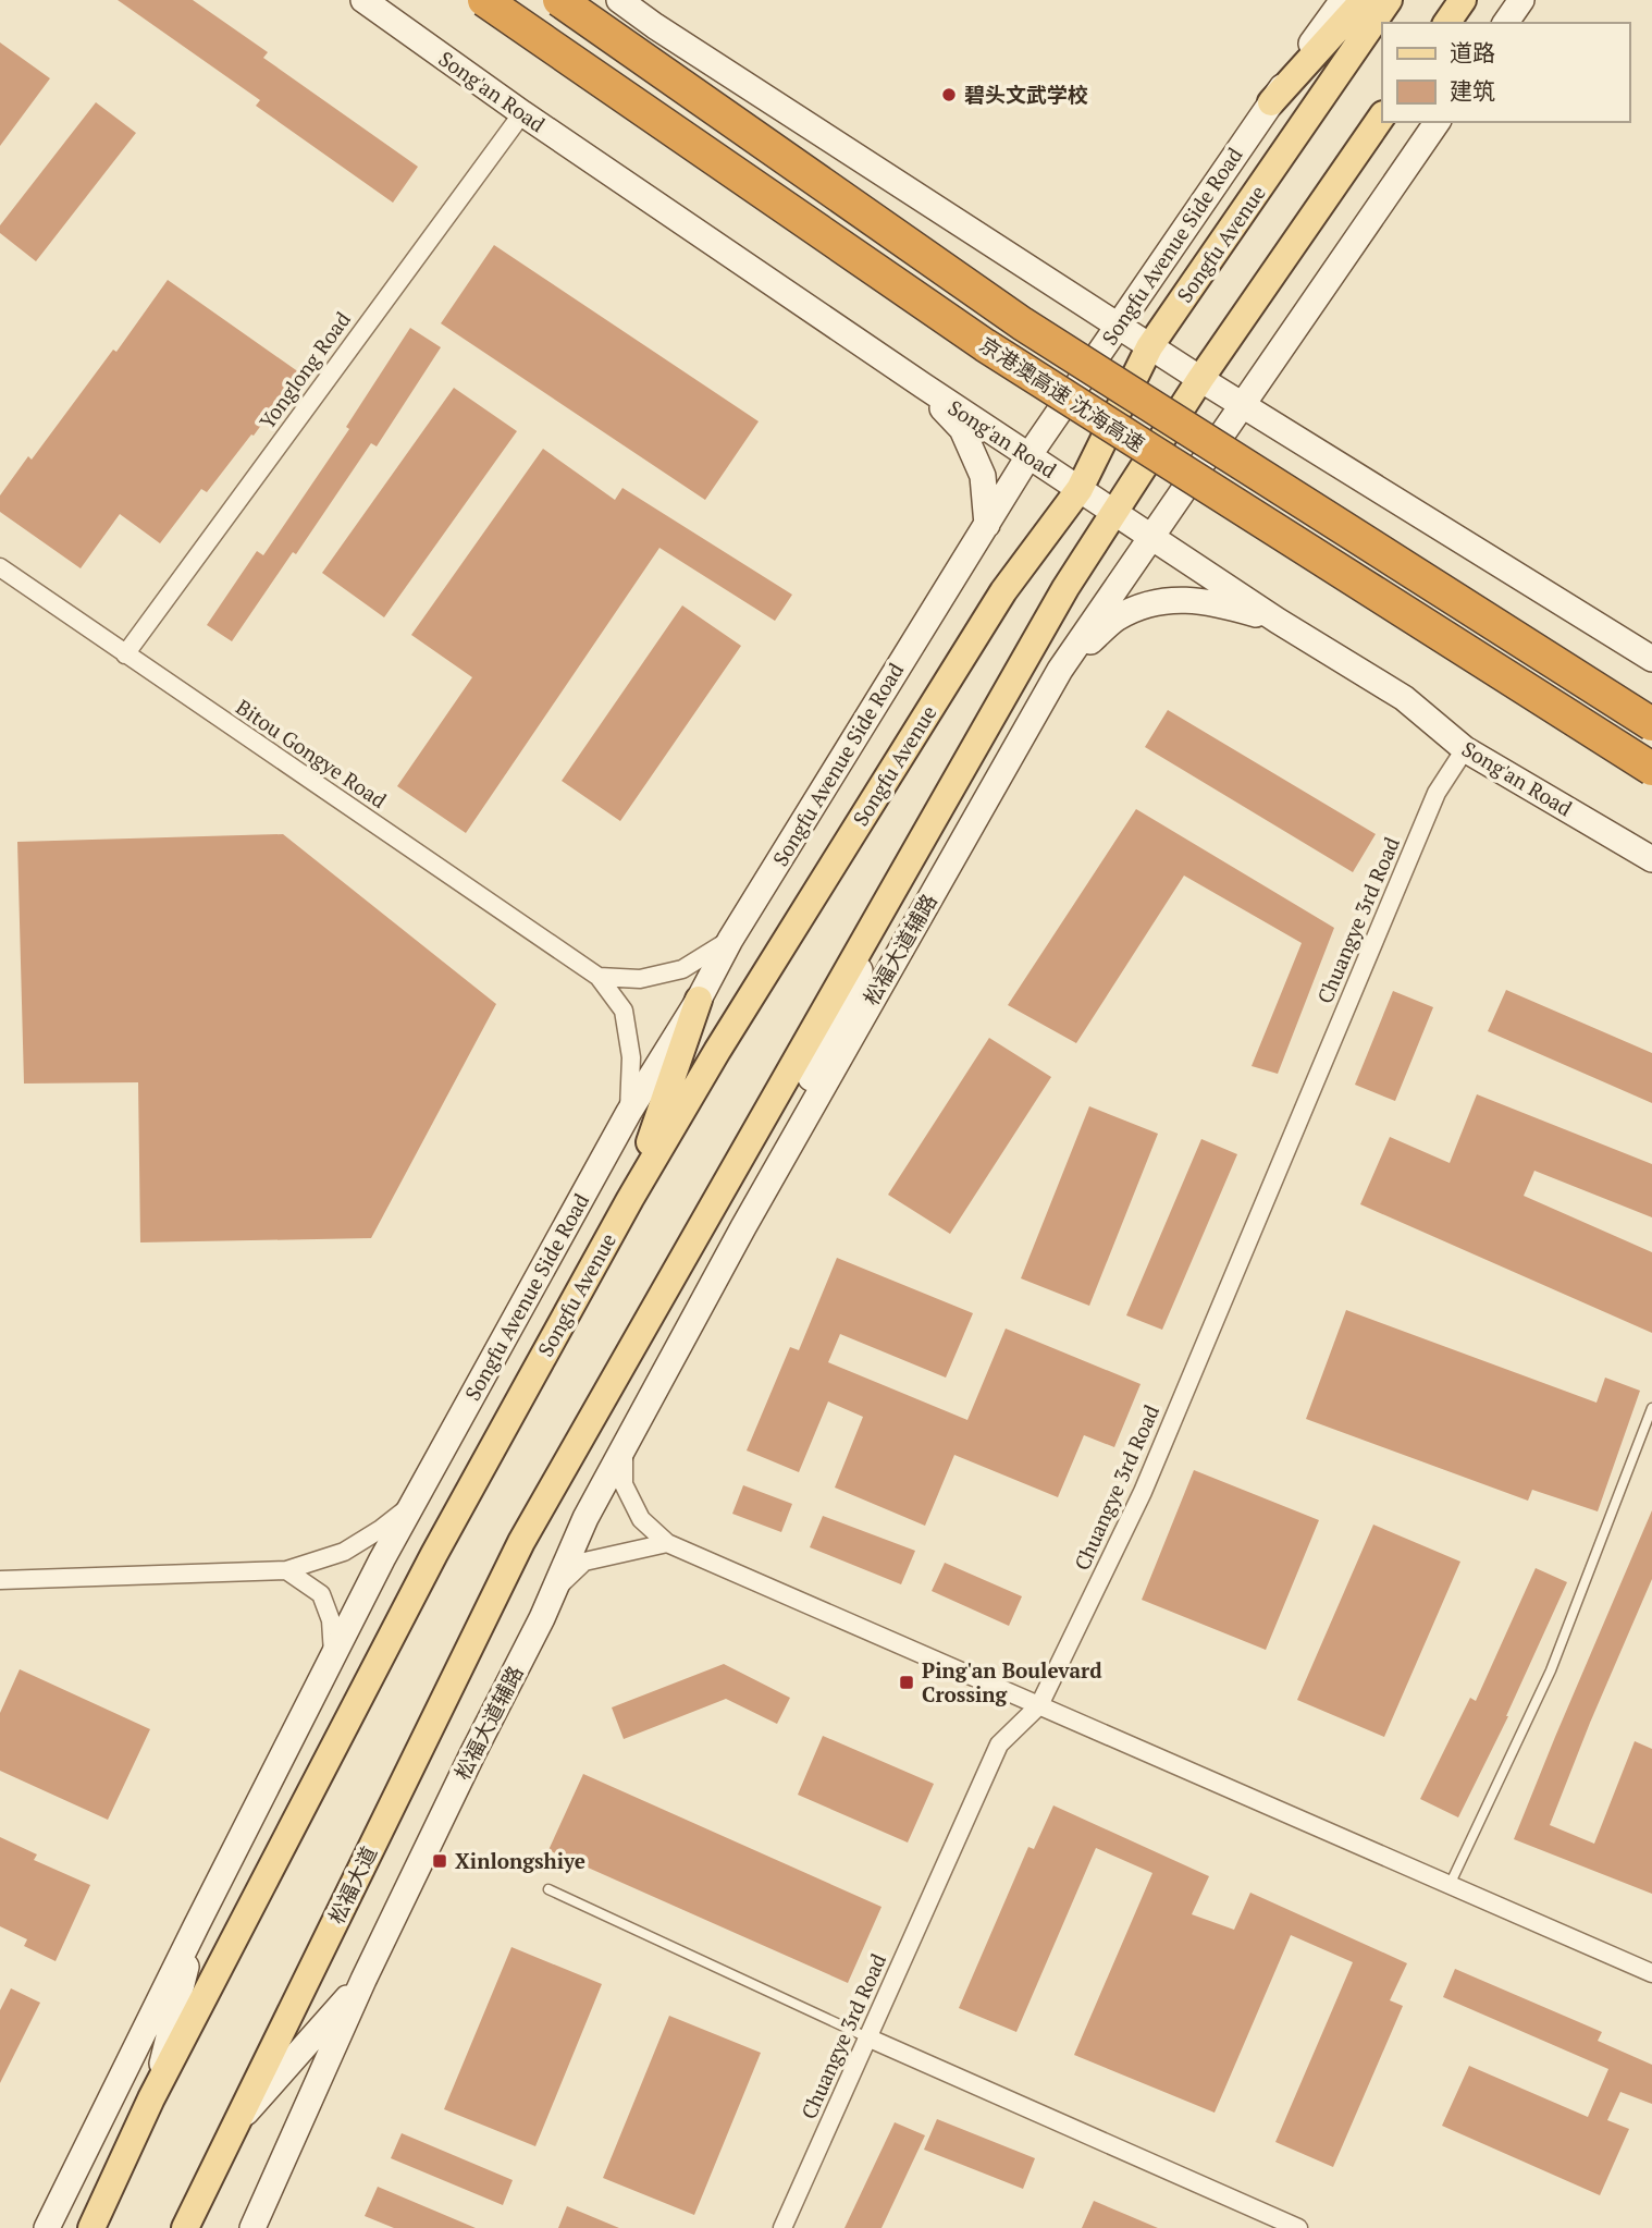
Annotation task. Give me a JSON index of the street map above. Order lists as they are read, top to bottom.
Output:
{
  "streets": {
    "highway": ["京港澳高速 沈海高速"],
    "main road": [
      "Song'an Road",
      "Songfu Avenue",
      "Songfu Avenue Side Road",
      "松福大道辅路",
      "松福大道"
    ],
    "street": ["Yonglong Road", "Bitou Gongye Road", "Chuangye 3rd Road"]
  },
  "crossings": [
    ["Song'an Road", "Songfu Avenue"],
    ["Song'an Road", "Songfu Avenue Side Road"],
    ["Song'an Road", "Yonglong Road"],
    ["Song'an Road", "Chuangye 3rd Road"],
    ["Yonglong Road", "Bitou Gongye Road"],
    ["松福大道辅路", "松福大道"]
  ],
  "places": {
    "other": ["碧头文武学校"],
    "transit": ["Ping'an Boulevard Crossing", "Xinlongshiye"]
  },
  "legend": ["道路", "建筑"]
}
